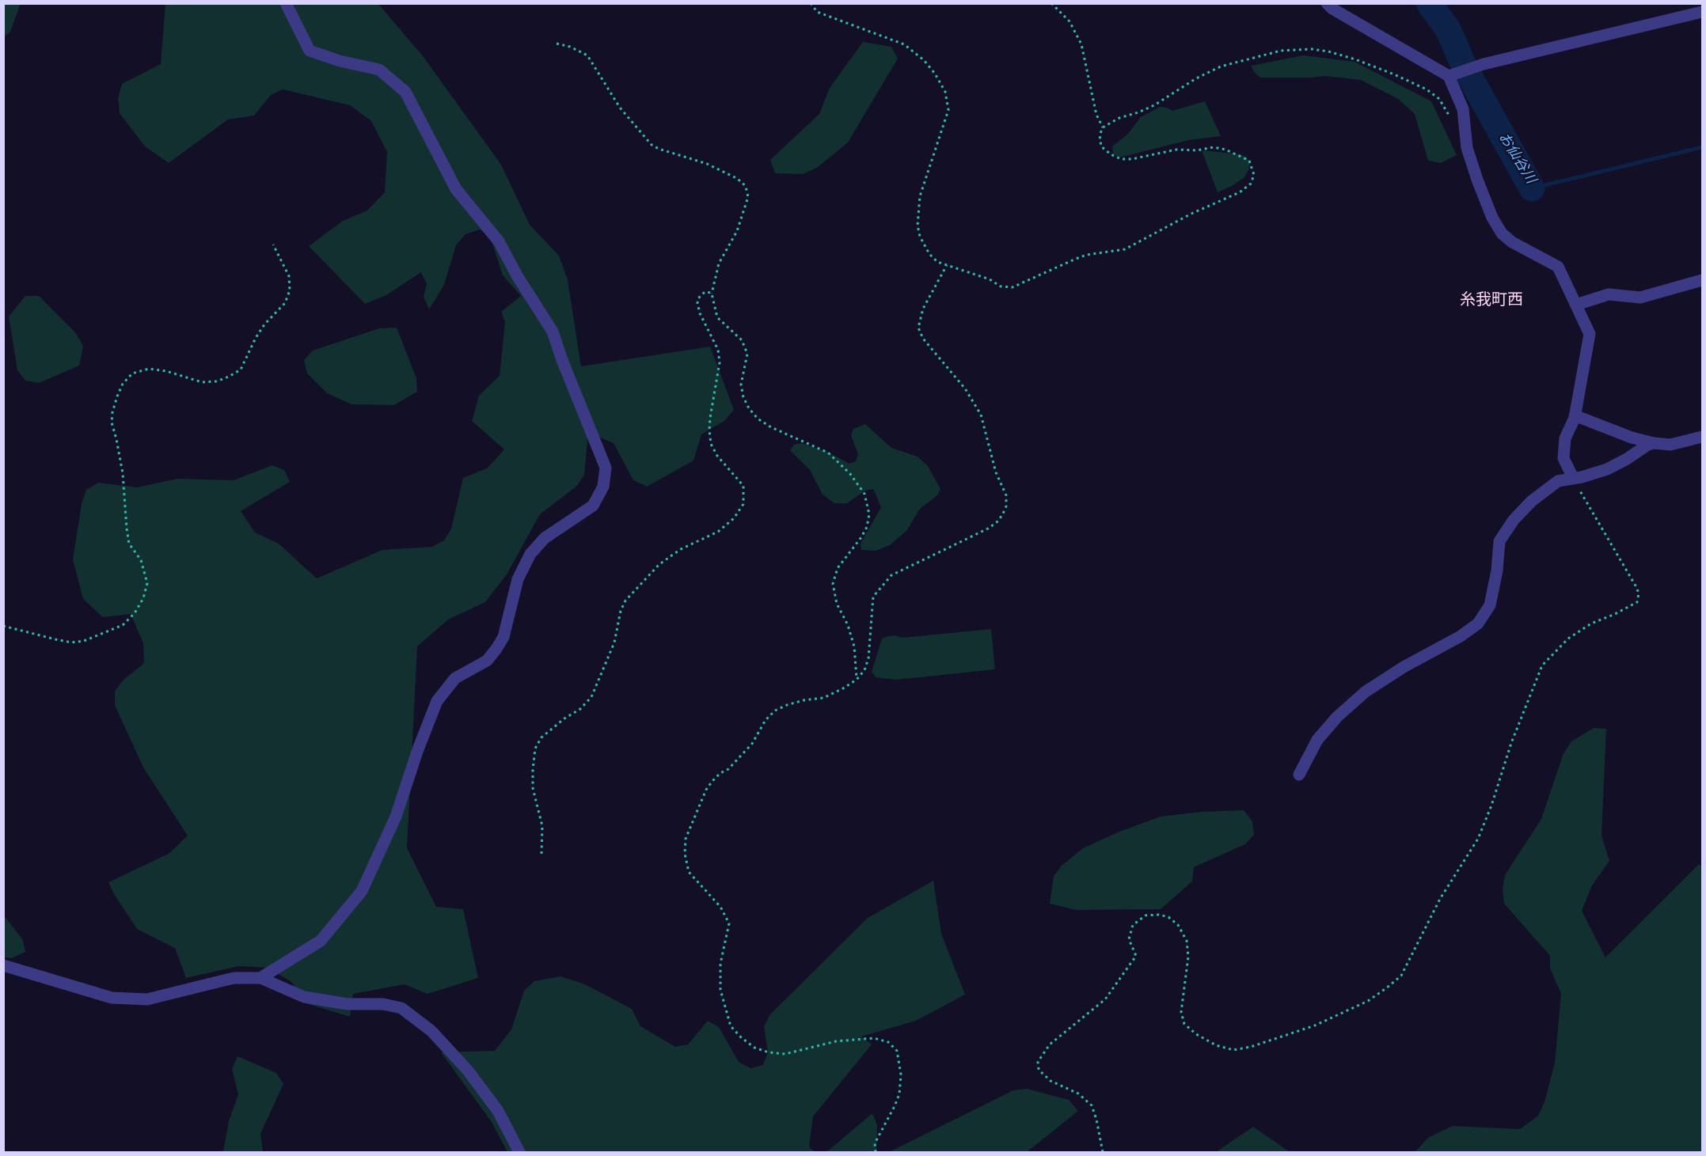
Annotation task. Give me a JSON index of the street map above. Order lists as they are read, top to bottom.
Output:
{
  "districts": ["糸我町西"],
  "water": ["お仙谷川"]
}
